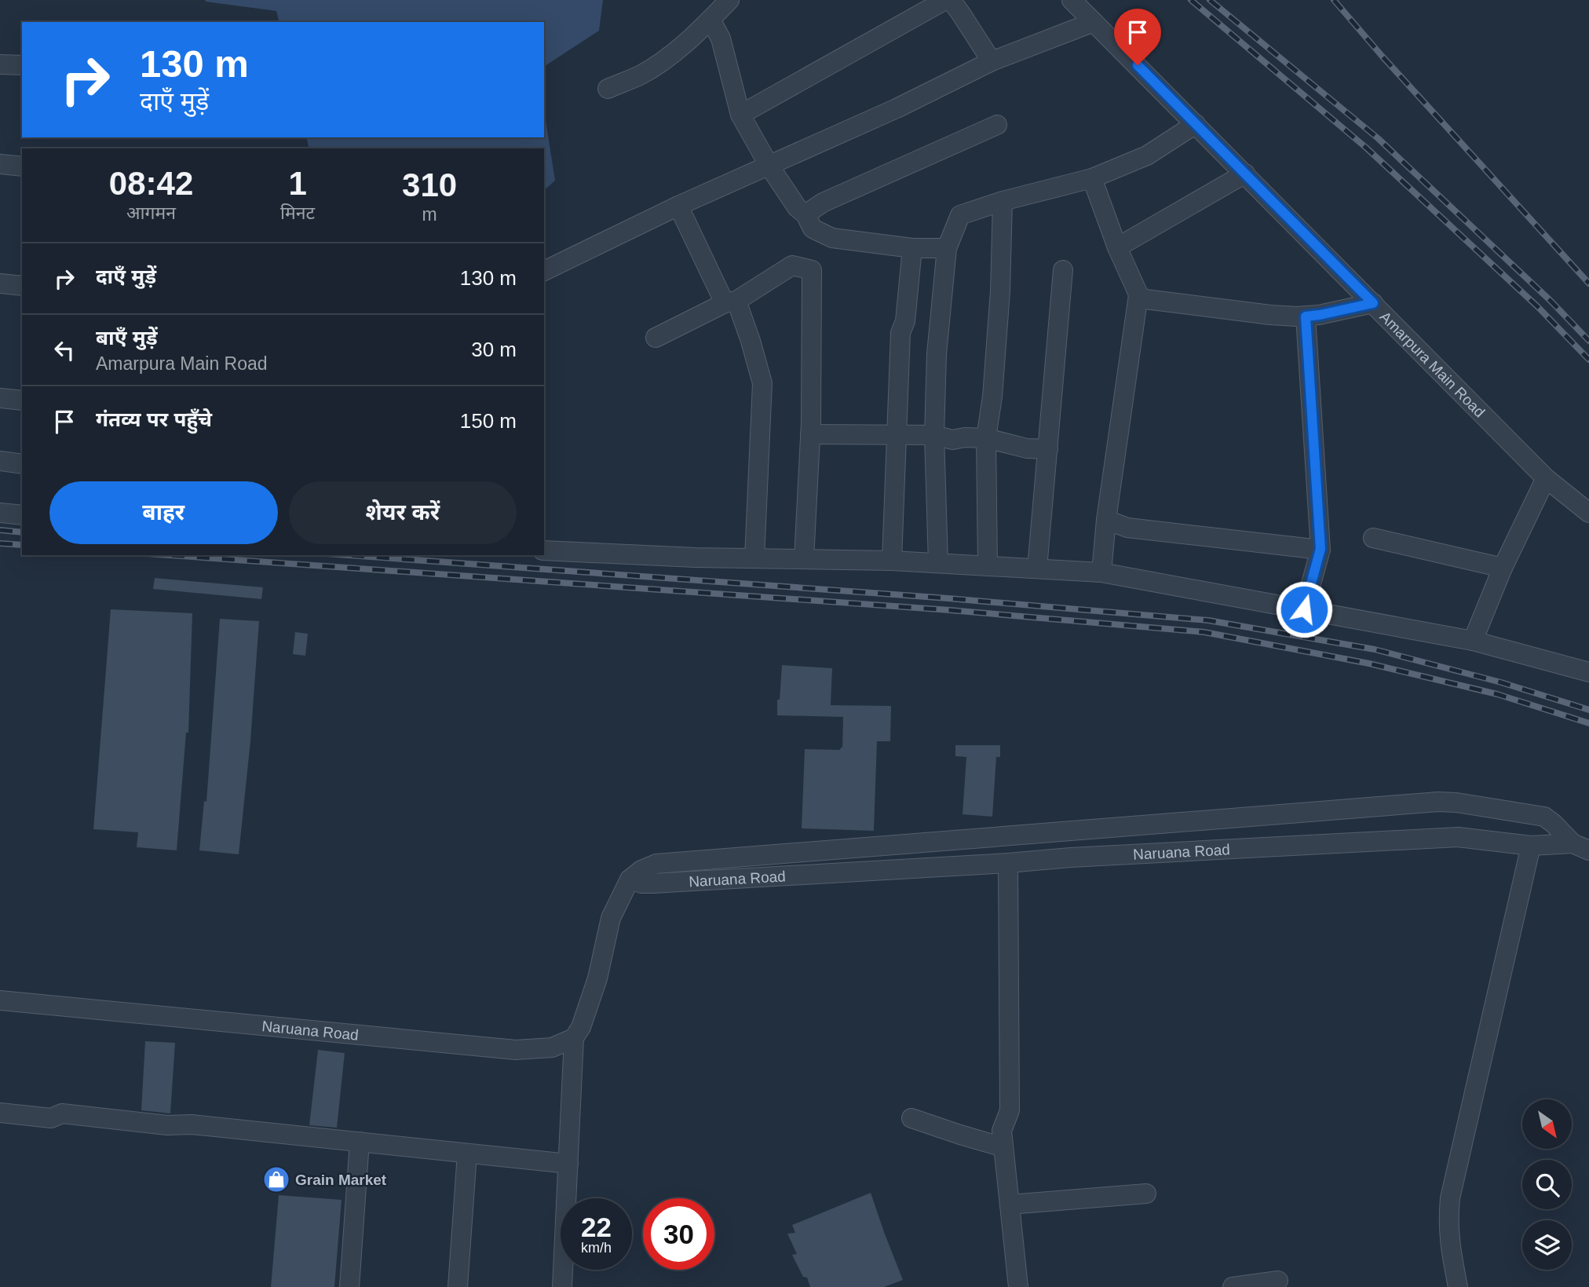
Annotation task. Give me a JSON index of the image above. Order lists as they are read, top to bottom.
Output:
{
  "streets": {
    "street": ["Amarpura Main Road", "Naruana Road"]
  },
  "places": {
    "shop": ["Grain Market"]
  },
  "north": "bottom right",
  "page": {
    "turn": ["130 m", "दाएँ मुड़ें"],
    "eta": [
      "08:42",
      "आगमन",
      "1",
      "मिनट",
      "310",
      "m"
    ],
    "list": [
      {
        "name": "दाएँ मुड़ें",
        "value": "130 m"
      },
      {
        "name": "बाएँ मुड़ें",
        "note": "Amarpura Main Road",
        "value": "30 m"
      },
      {
        "name": "गंतव्य पर पहुँचे",
        "value": "150 m"
      }
    ],
    "buttons": ["बाहर", "शेयर करें"],
    "speed": "22 km/h",
    "limit": "30"
  }
}
